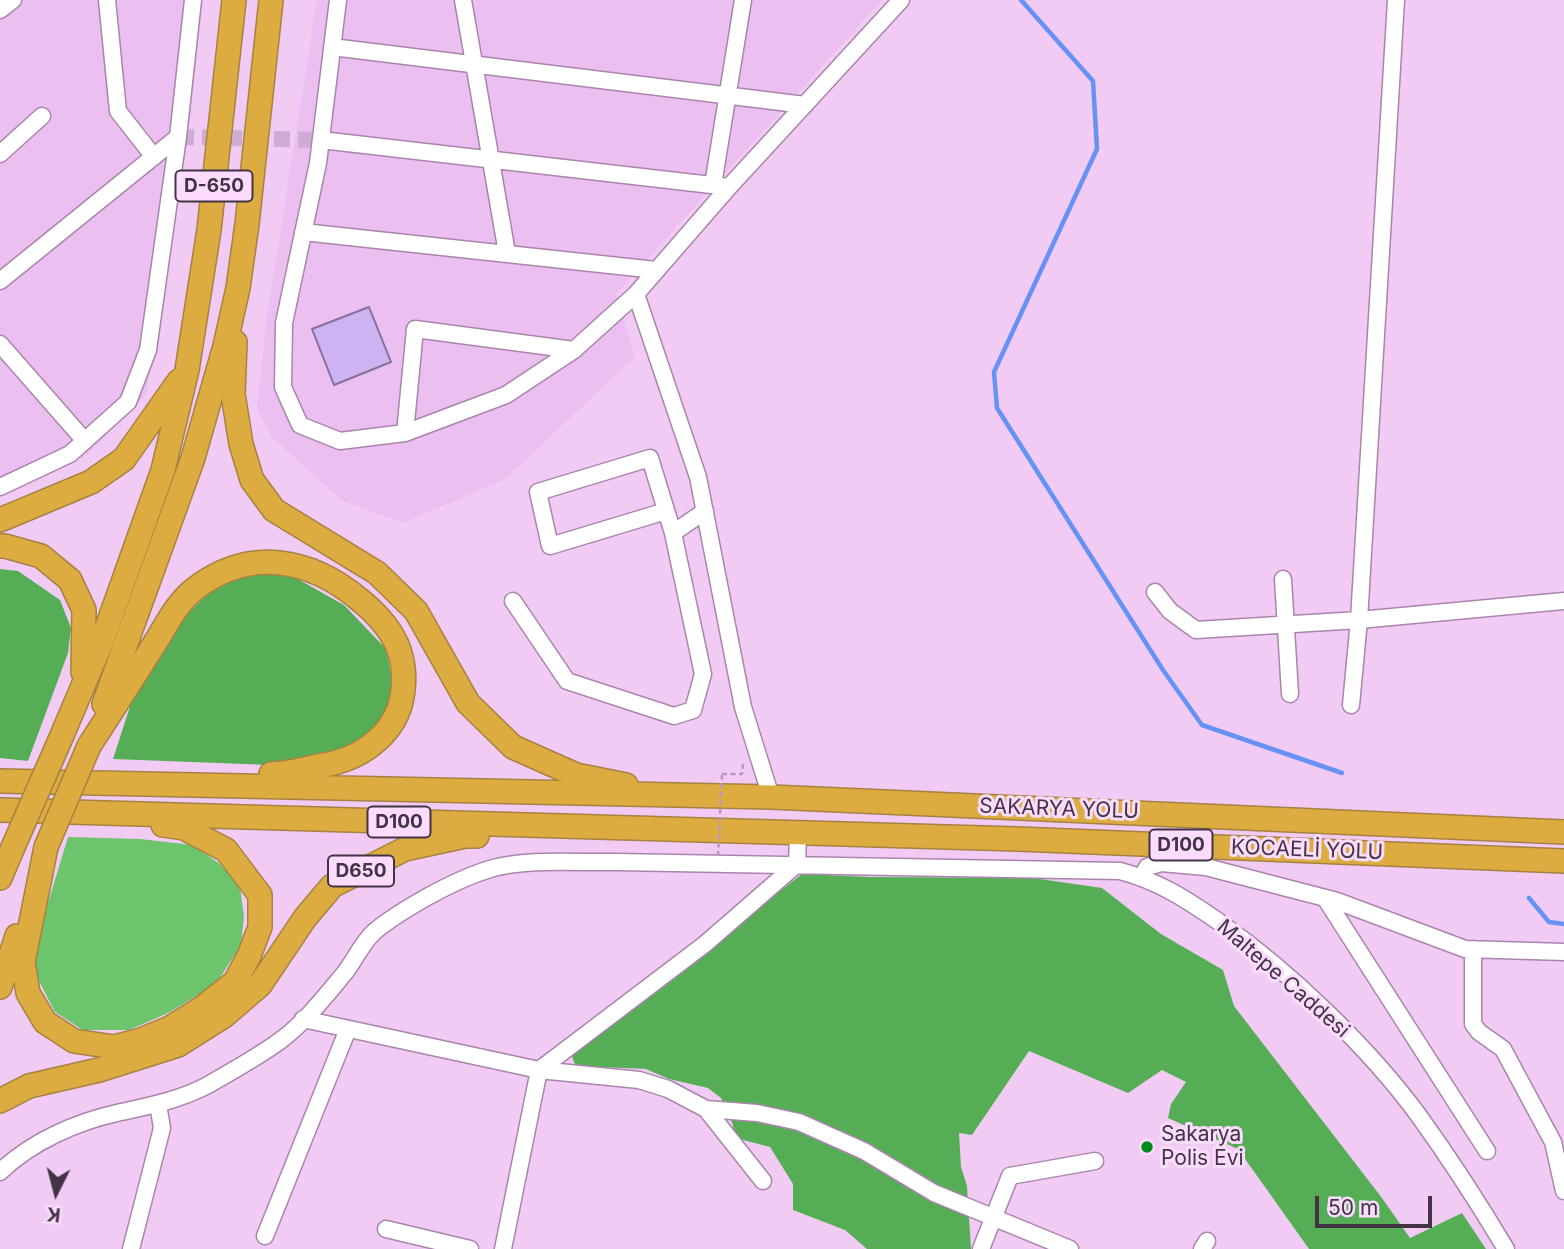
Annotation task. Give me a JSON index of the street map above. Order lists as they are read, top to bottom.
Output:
{
  "streets": {
    "highway": [
      "D-650",
      "SAKARYA YOLU",
      "D100",
      "KOCAELİ YOLU",
      "D650"
    ],
    "street": ["Maltepe Caddesi"]
  },
  "crossings": [
    ["SAKARYA YOLU", "D100"],
    ["D100", "KOCAELİ YOLU"],
    ["D100", "D650"],
    ["KOCAELİ YOLU", "D650"]
  ],
  "places": ["Sakarya Polis Evi"],
  "scale_bar": "50 m",
  "north": "bottom"
}
